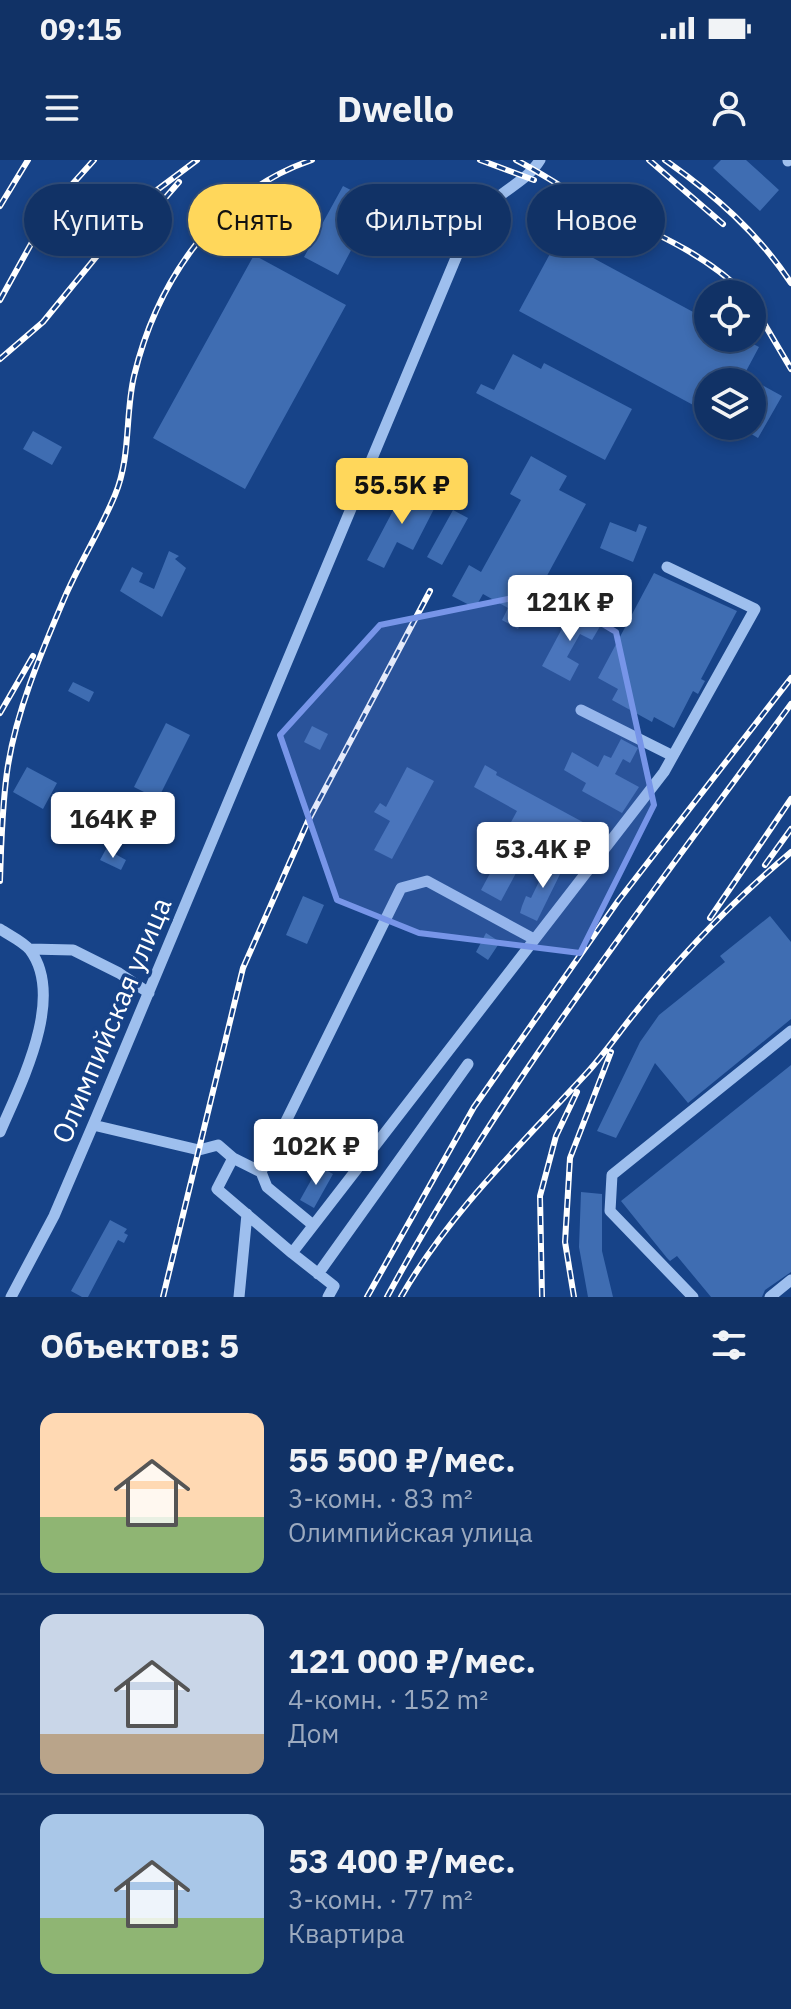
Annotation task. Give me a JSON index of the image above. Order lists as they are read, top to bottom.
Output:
{
  "streets": {
    "street": ["Олимпийская улица"]
  },
  "page": {
    "status": "09:15",
    "header": "Dwello",
    "chip": [
      "Купить",
      "Снять",
      "Фильтры",
      "Новое"
    ],
    "price": [
      "55.5K ₽",
      "121K ₽",
      "164K ₽",
      "53.4K ₽",
      "102K ₽"
    ],
    "heading": "Объектов: 5",
    "list": [
      {
        "name": "55 500 ₽/мес.",
        "note": "3-комн. · 83 m² · Олимпийская улица"
      },
      {
        "name": "121 000 ₽/мес.",
        "note": "4-комн. · 152 m² · Дом"
      },
      {
        "name": "53 400 ₽/мес.",
        "note": "3-комн. · 77 m² · Квартира"
      }
    ]
  }
}
